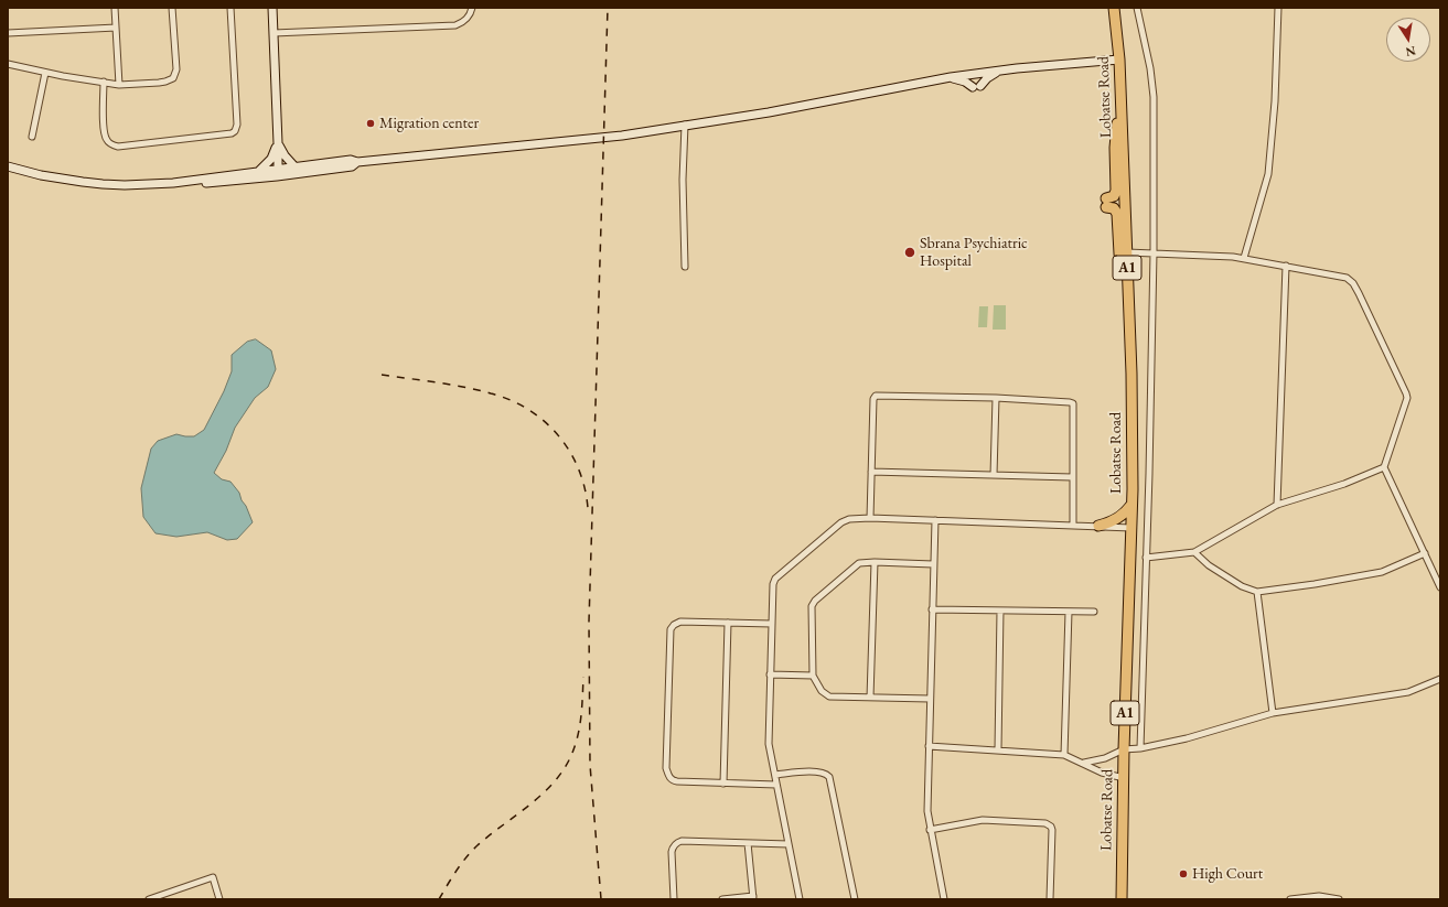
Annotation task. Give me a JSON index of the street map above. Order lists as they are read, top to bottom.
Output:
{
  "streets": {
    "highway": ["Lobatse Road", "A1"]
  },
  "places": ["Migration center", "Sbrana Psychiatric Hospital", "High Court"],
  "north": "bottom"
}
